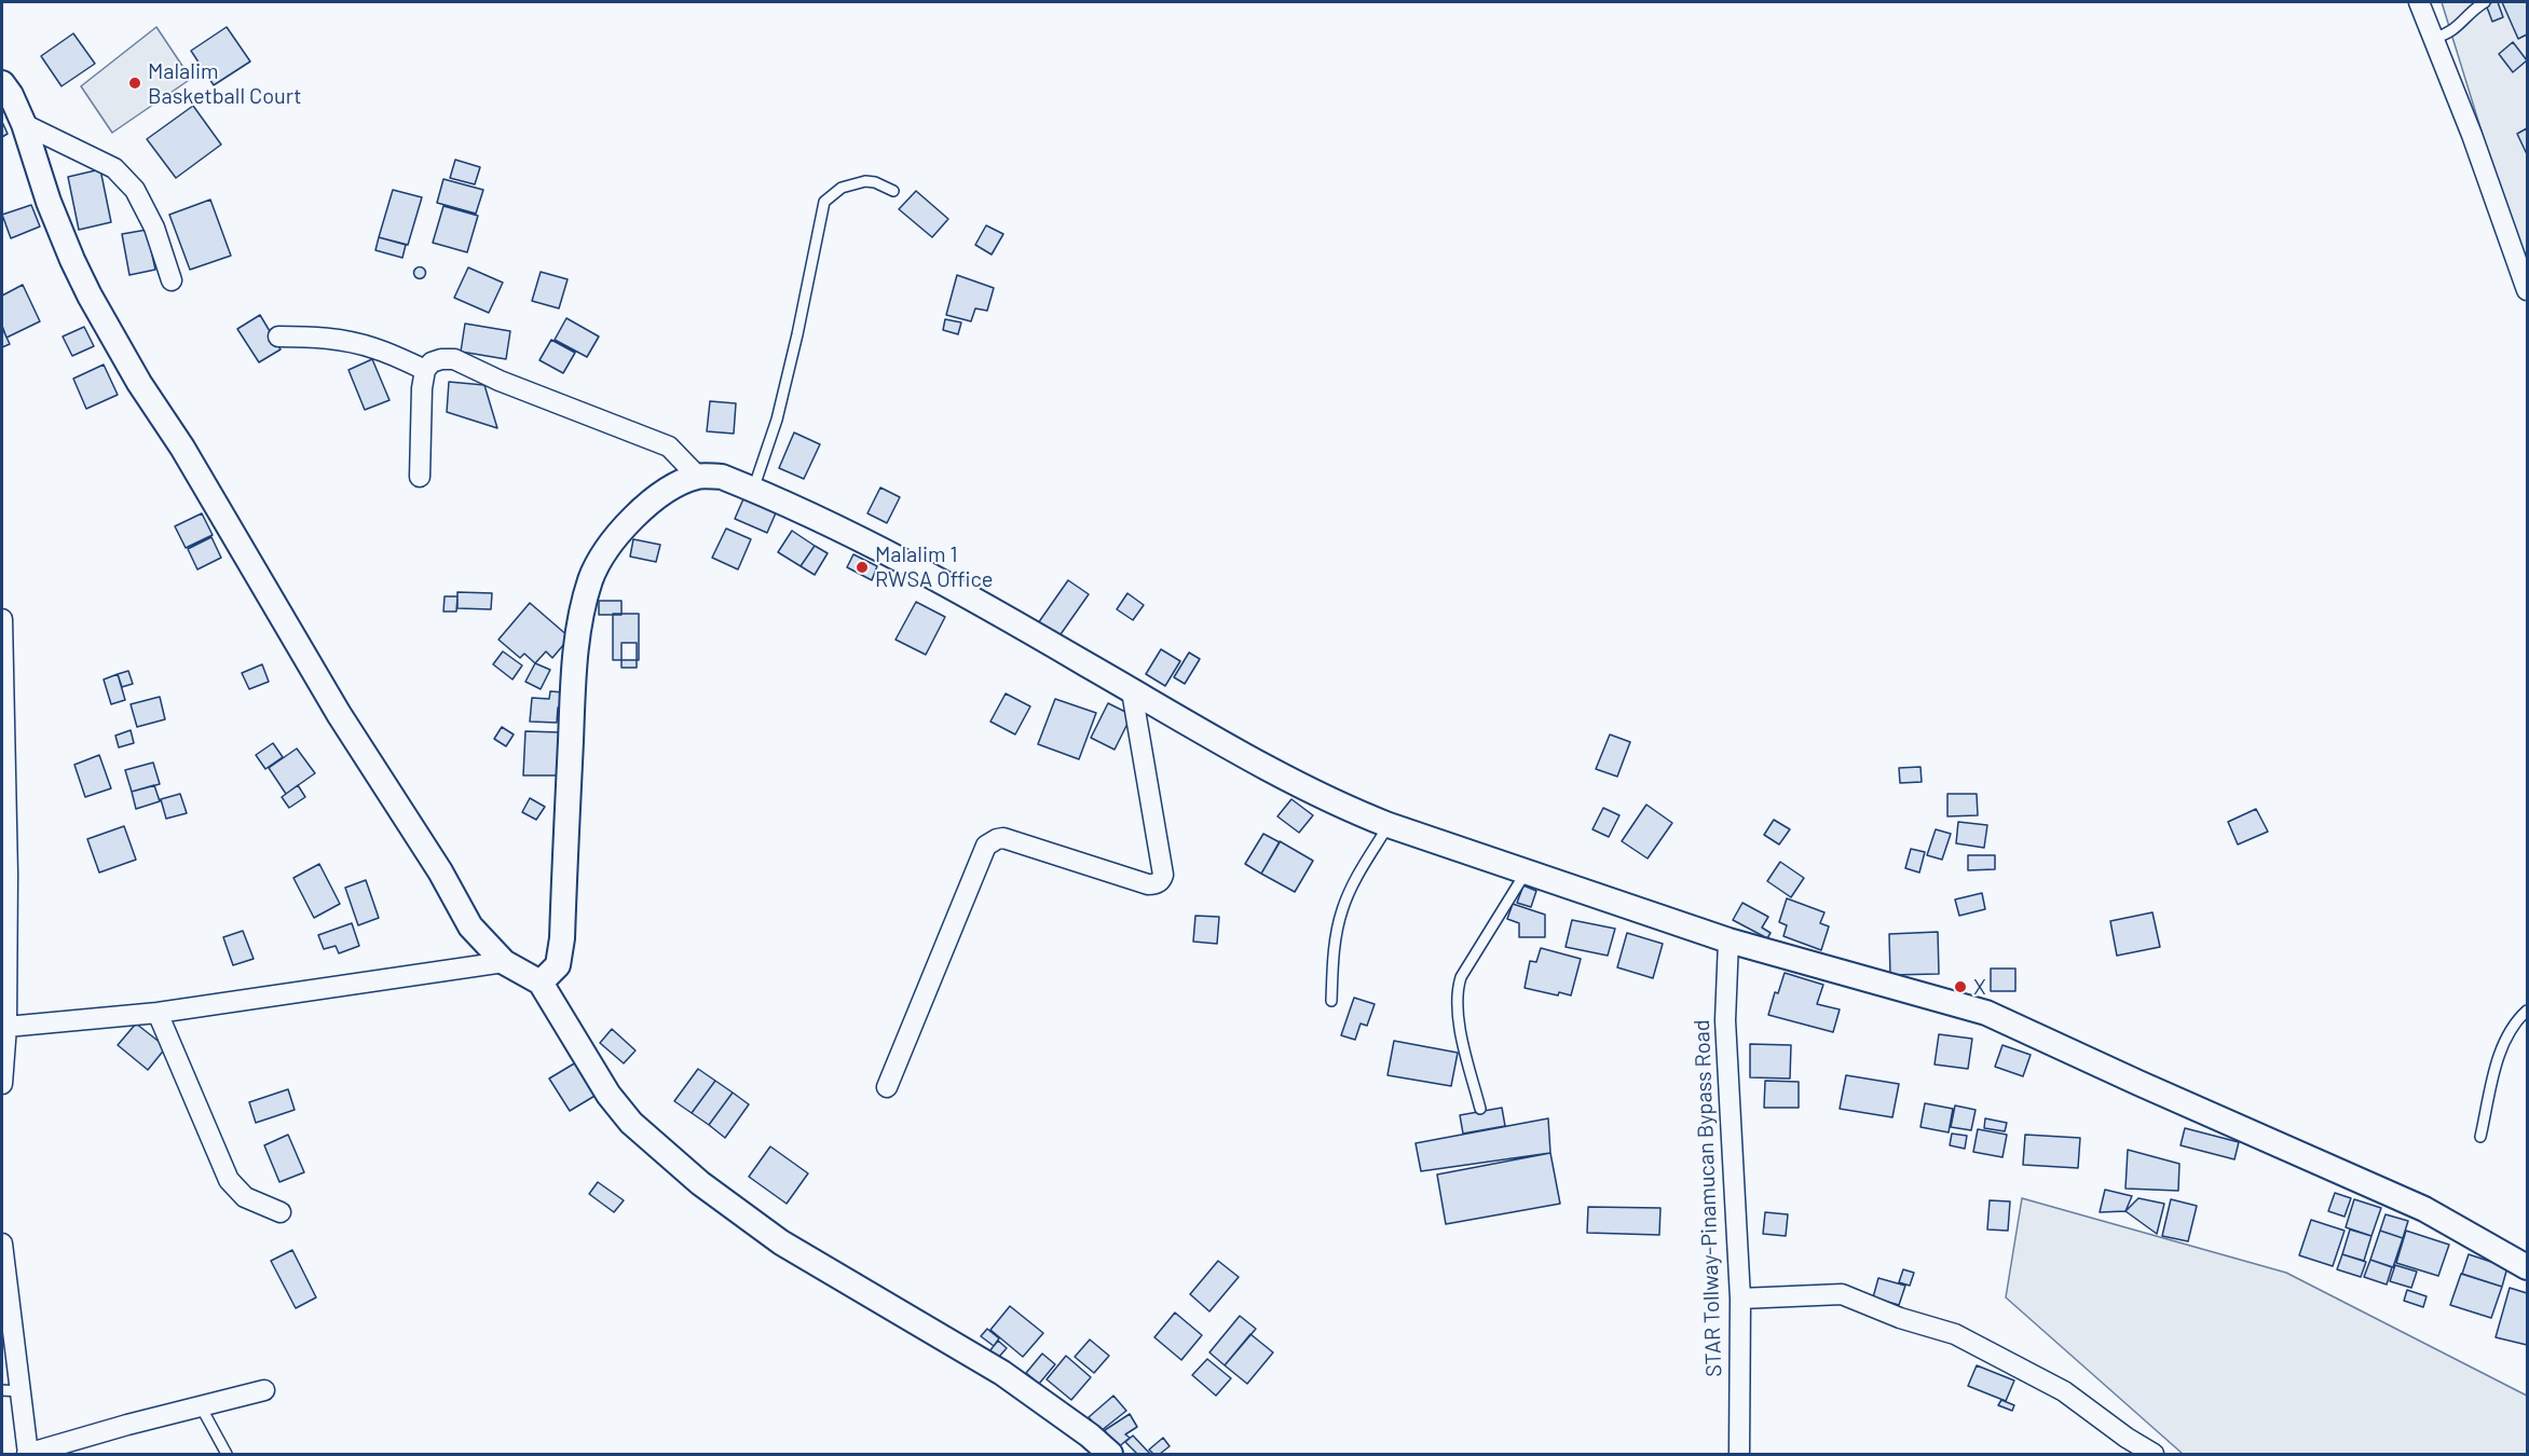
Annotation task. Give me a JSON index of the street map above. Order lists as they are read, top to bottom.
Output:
{
  "streets": {
    "street": ["STAR Tollway-Pinamucan Bypass Road"]
  },
  "places": ["Malalim Basketball Court", "Malalim 1 RWSA Office", "X"]
}
